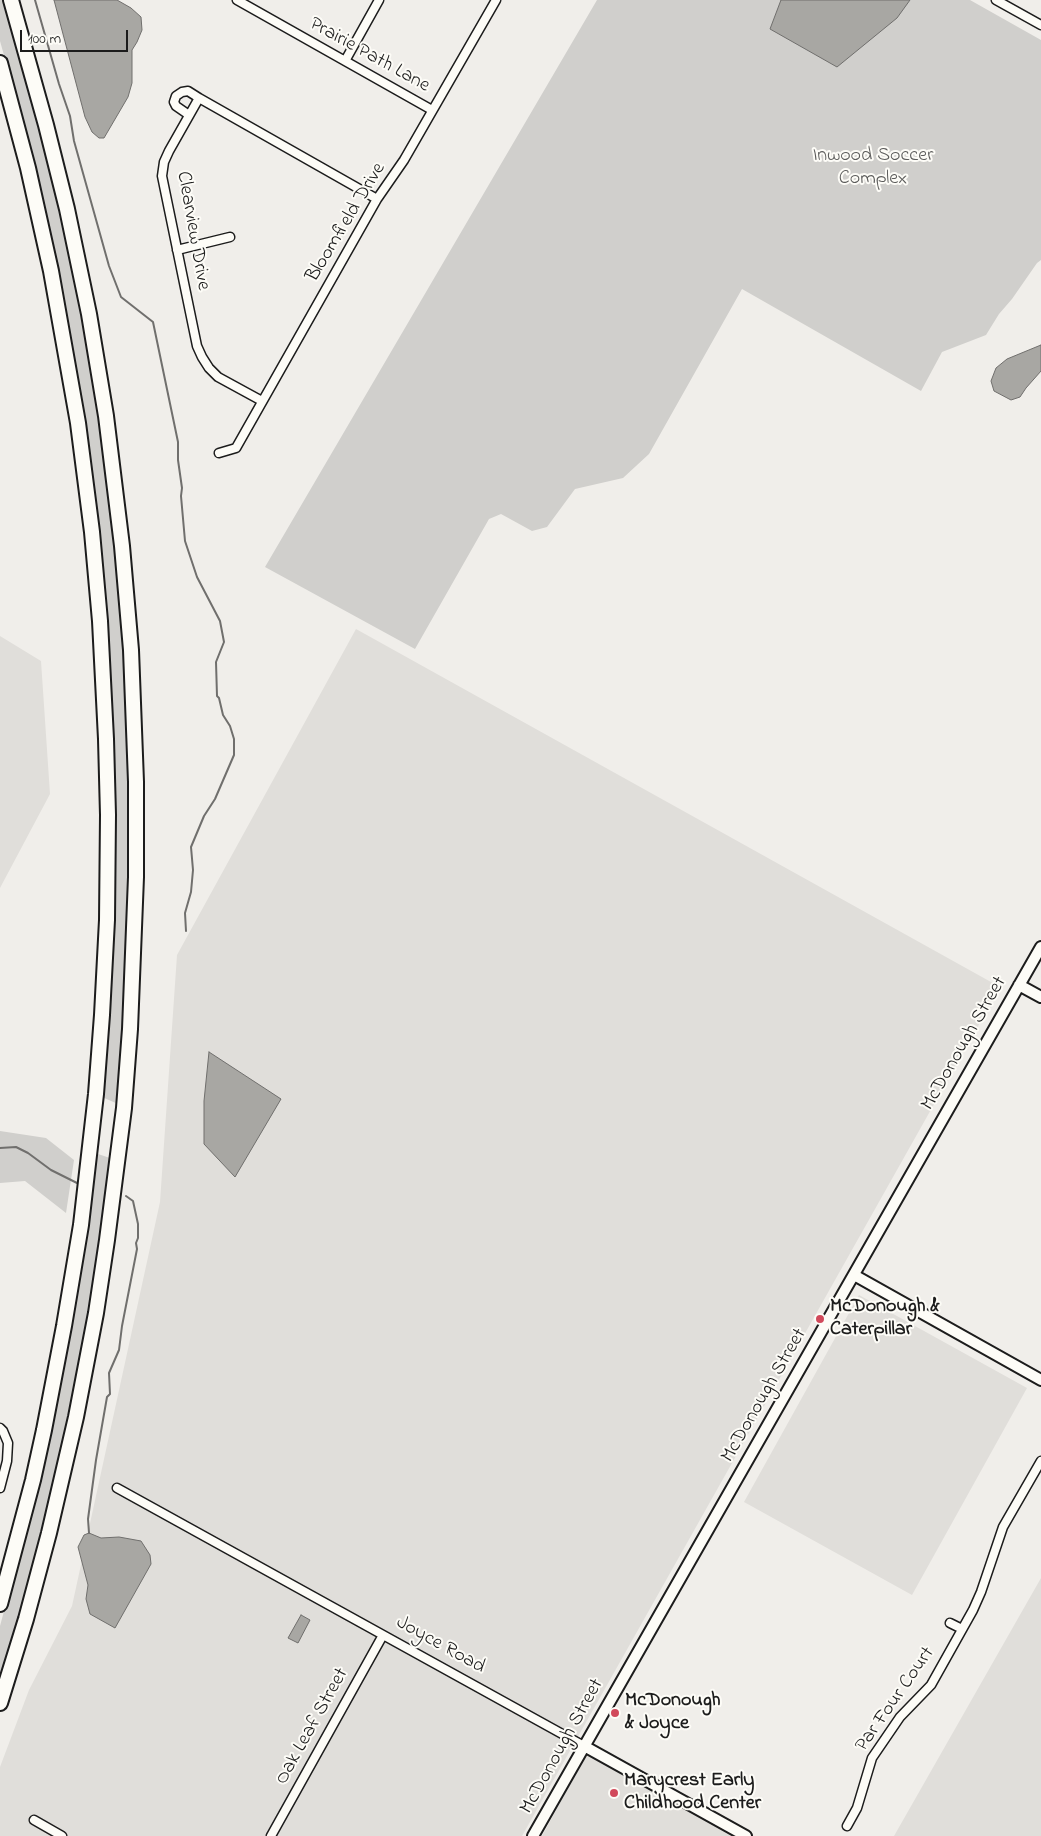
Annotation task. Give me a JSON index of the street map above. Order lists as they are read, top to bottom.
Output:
{
  "streets": {
    "street": [
      "Prairie Path Lane",
      "Bloomfield Drive",
      "Clearview Drive",
      "McDonough Street",
      "Joyce Road",
      "Par Four Court",
      "Oak Leaf Street"
    ]
  },
  "crossings": [
    ["Prairie Path Lane", "Bloomfield Drive"],
    ["Bloomfield Drive", "Clearview Drive"],
    ["McDonough Street", "Joyce Road"],
    ["Joyce Road", "Oak Leaf Street"]
  ],
  "parks": ["Inwood Soccer Complex"],
  "places": ["McDonough & Caterpillar", "McDonough & Joyce", "Marycrest Early Childhood Center"],
  "scale_bar": "100 m"
}
